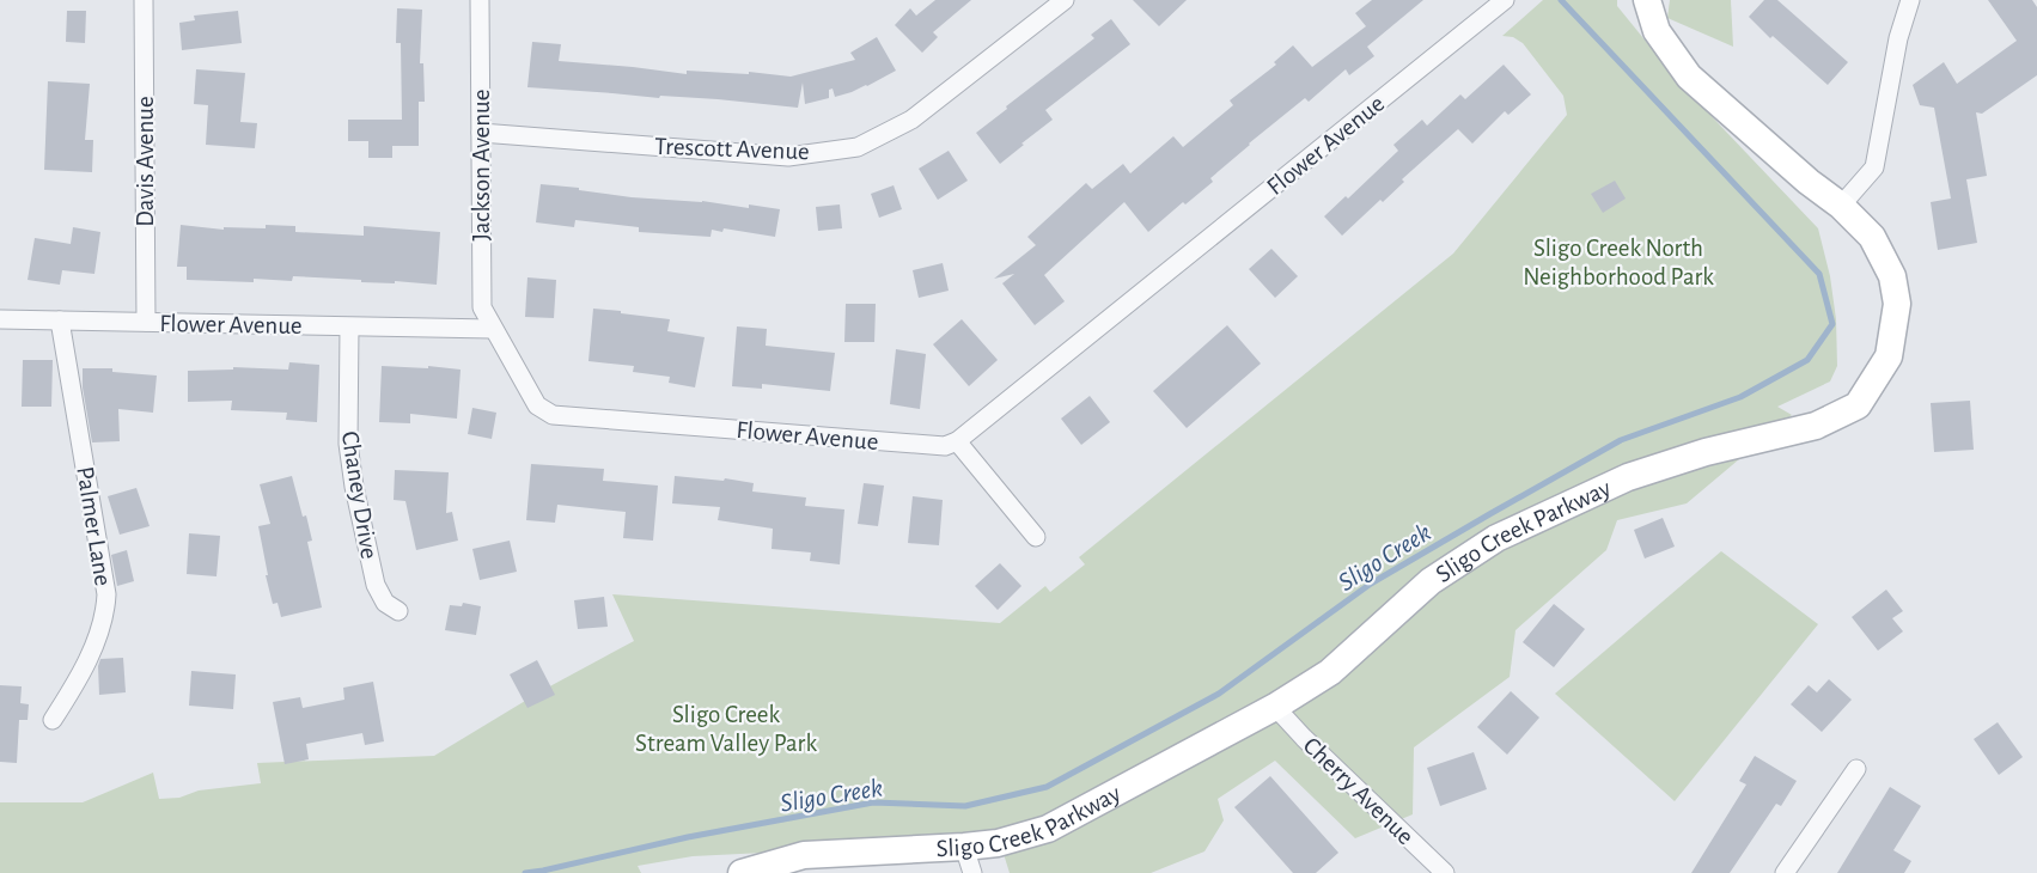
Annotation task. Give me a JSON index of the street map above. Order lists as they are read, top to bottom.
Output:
{
  "streets": {
    "street": [
      "Flower Avenue",
      "Trescott Avenue",
      "Davis Avenue",
      "Jackson Avenue",
      "Chaney Drive",
      "Palmer Lane",
      "Sligo Creek Parkway",
      "Cherry Avenue"
    ]
  },
  "crossings": [
    ["Flower Avenue", "Davis Avenue"],
    ["Flower Avenue", "Jackson Avenue"],
    ["Flower Avenue", "Chaney Drive"],
    ["Flower Avenue", "Palmer Lane"],
    ["Trescott Avenue", "Jackson Avenue"],
    ["Sligo Creek Parkway", "Cherry Avenue"]
  ],
  "water": ["Sligo Creek"],
  "parks": ["Sligo Creek North Neighborhood Park", "Sligo Creek Stream Valley Park"]
}
